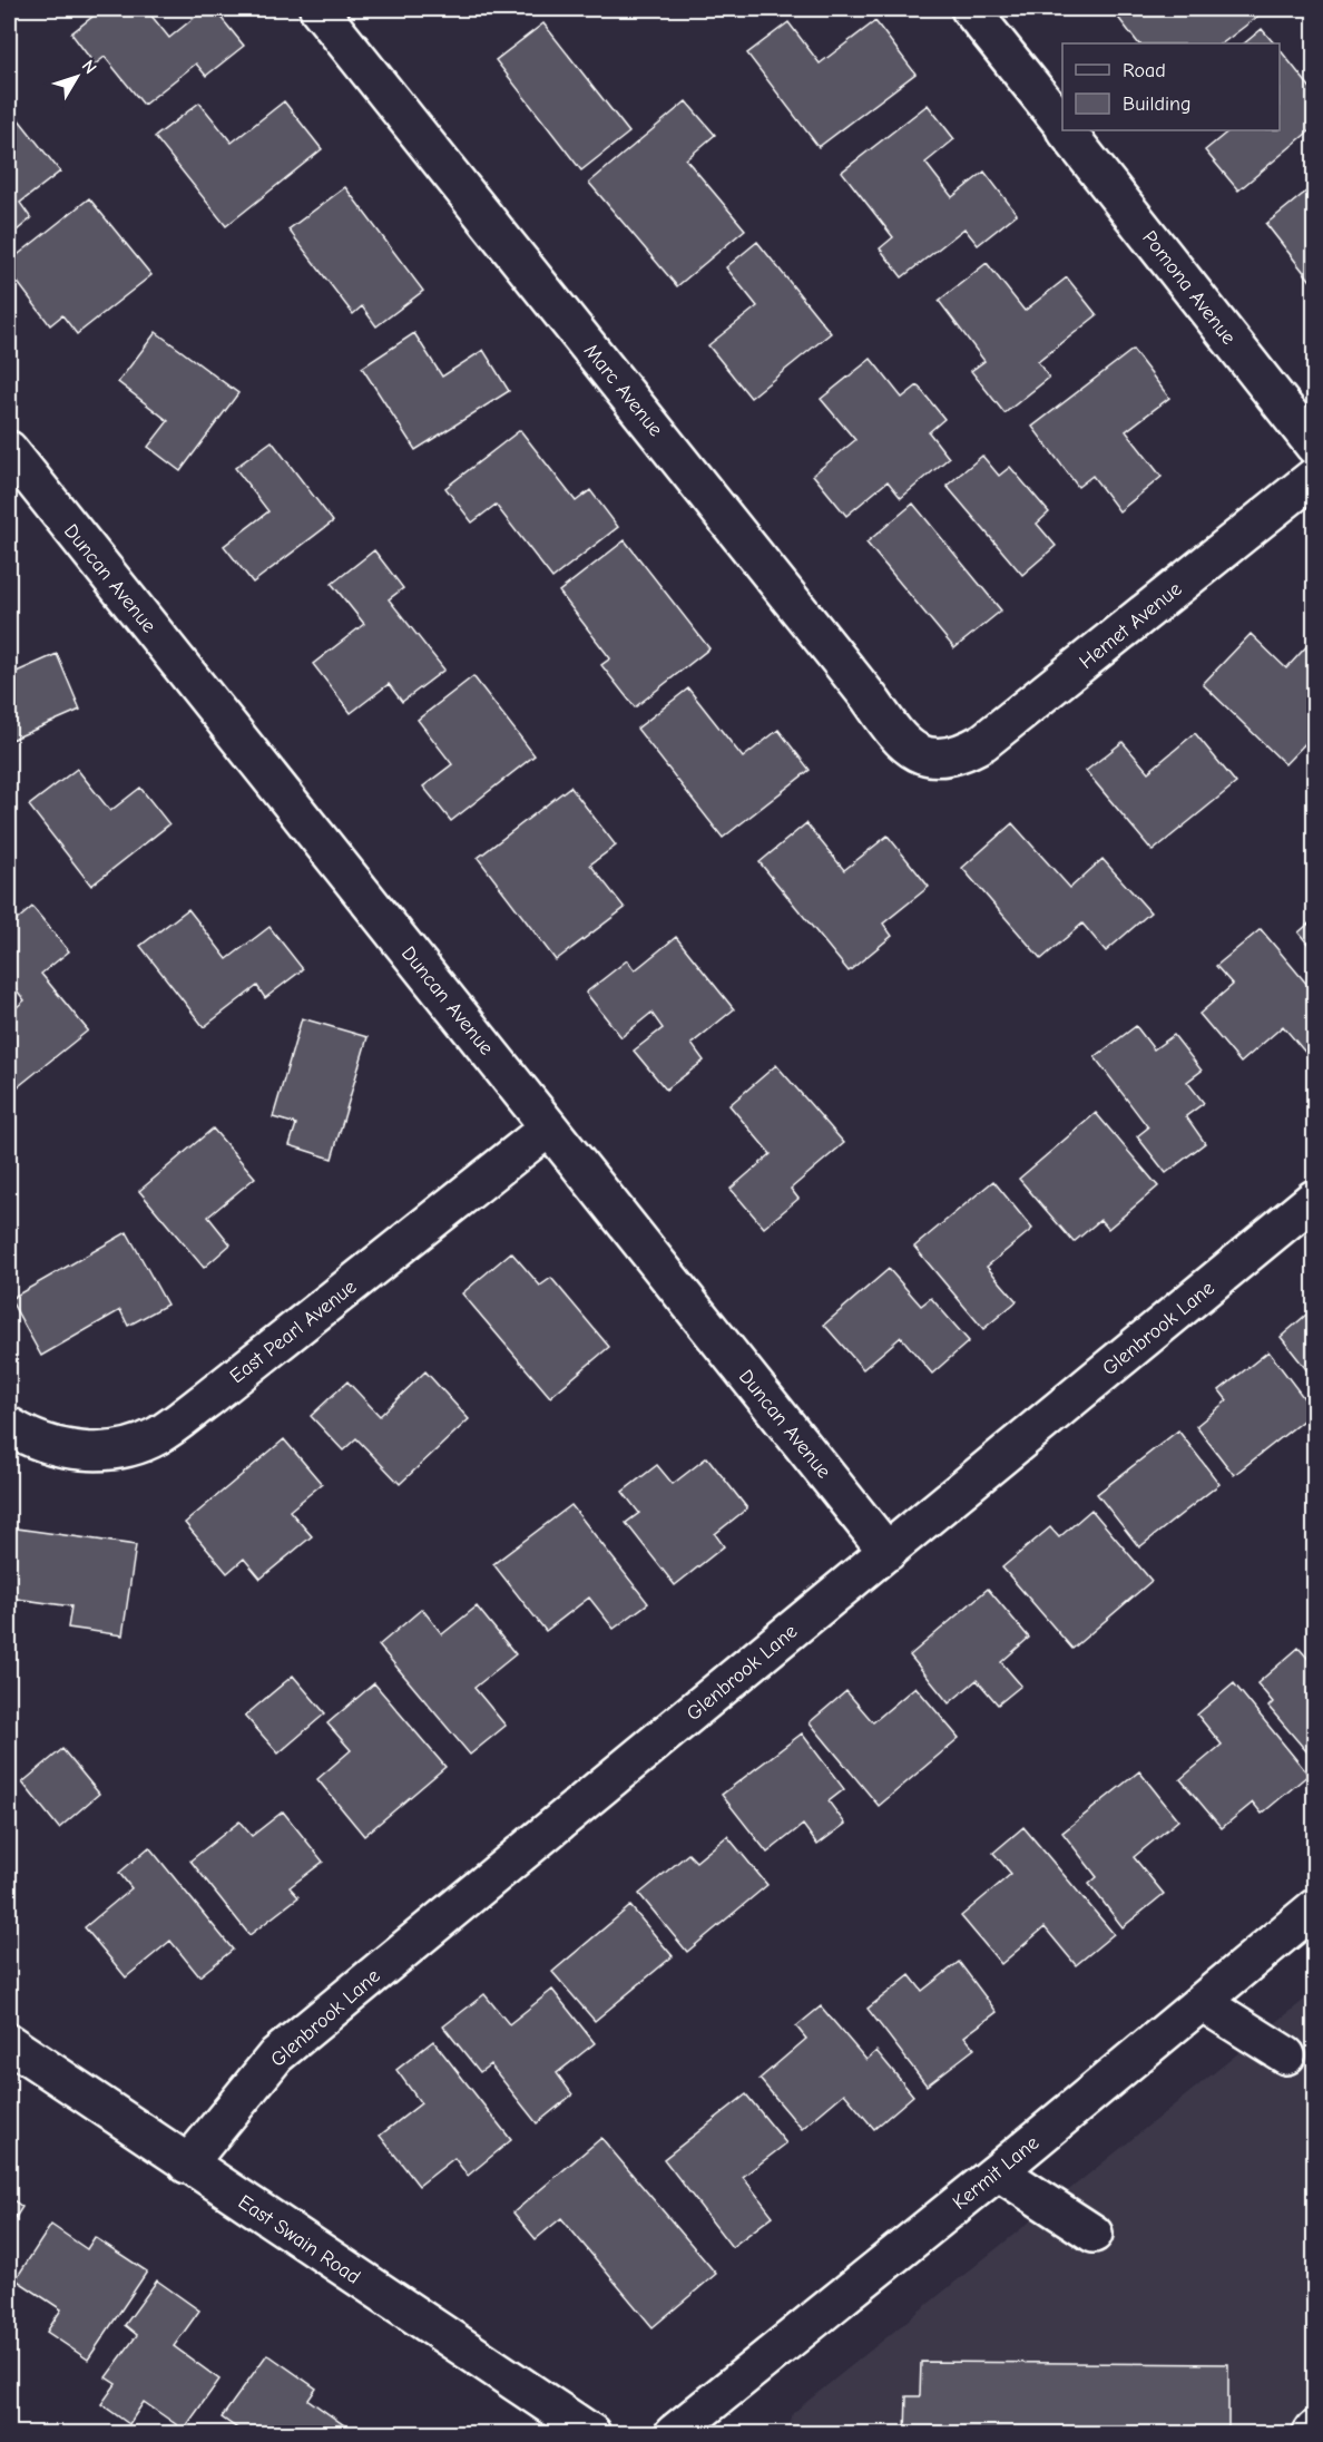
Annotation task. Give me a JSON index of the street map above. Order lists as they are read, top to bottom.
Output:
{
  "streets": {
    "street": [
      "Pomona Avenue",
      "Marc Avenue",
      "Duncan Avenue",
      "Hemet Avenue",
      "Glenbrook Lane",
      "East Pearl Avenue",
      "Kermit Lane",
      "East Swain Road"
    ]
  },
  "crossings": [
    ["Marc Avenue", "Hemet Avenue"],
    ["Duncan Avenue", "Glenbrook Lane"],
    ["Duncan Avenue", "East Pearl Avenue"],
    ["Glenbrook Lane", "East Swain Road"]
  ],
  "legend": ["Road", "Building"],
  "north": "top right"
}
